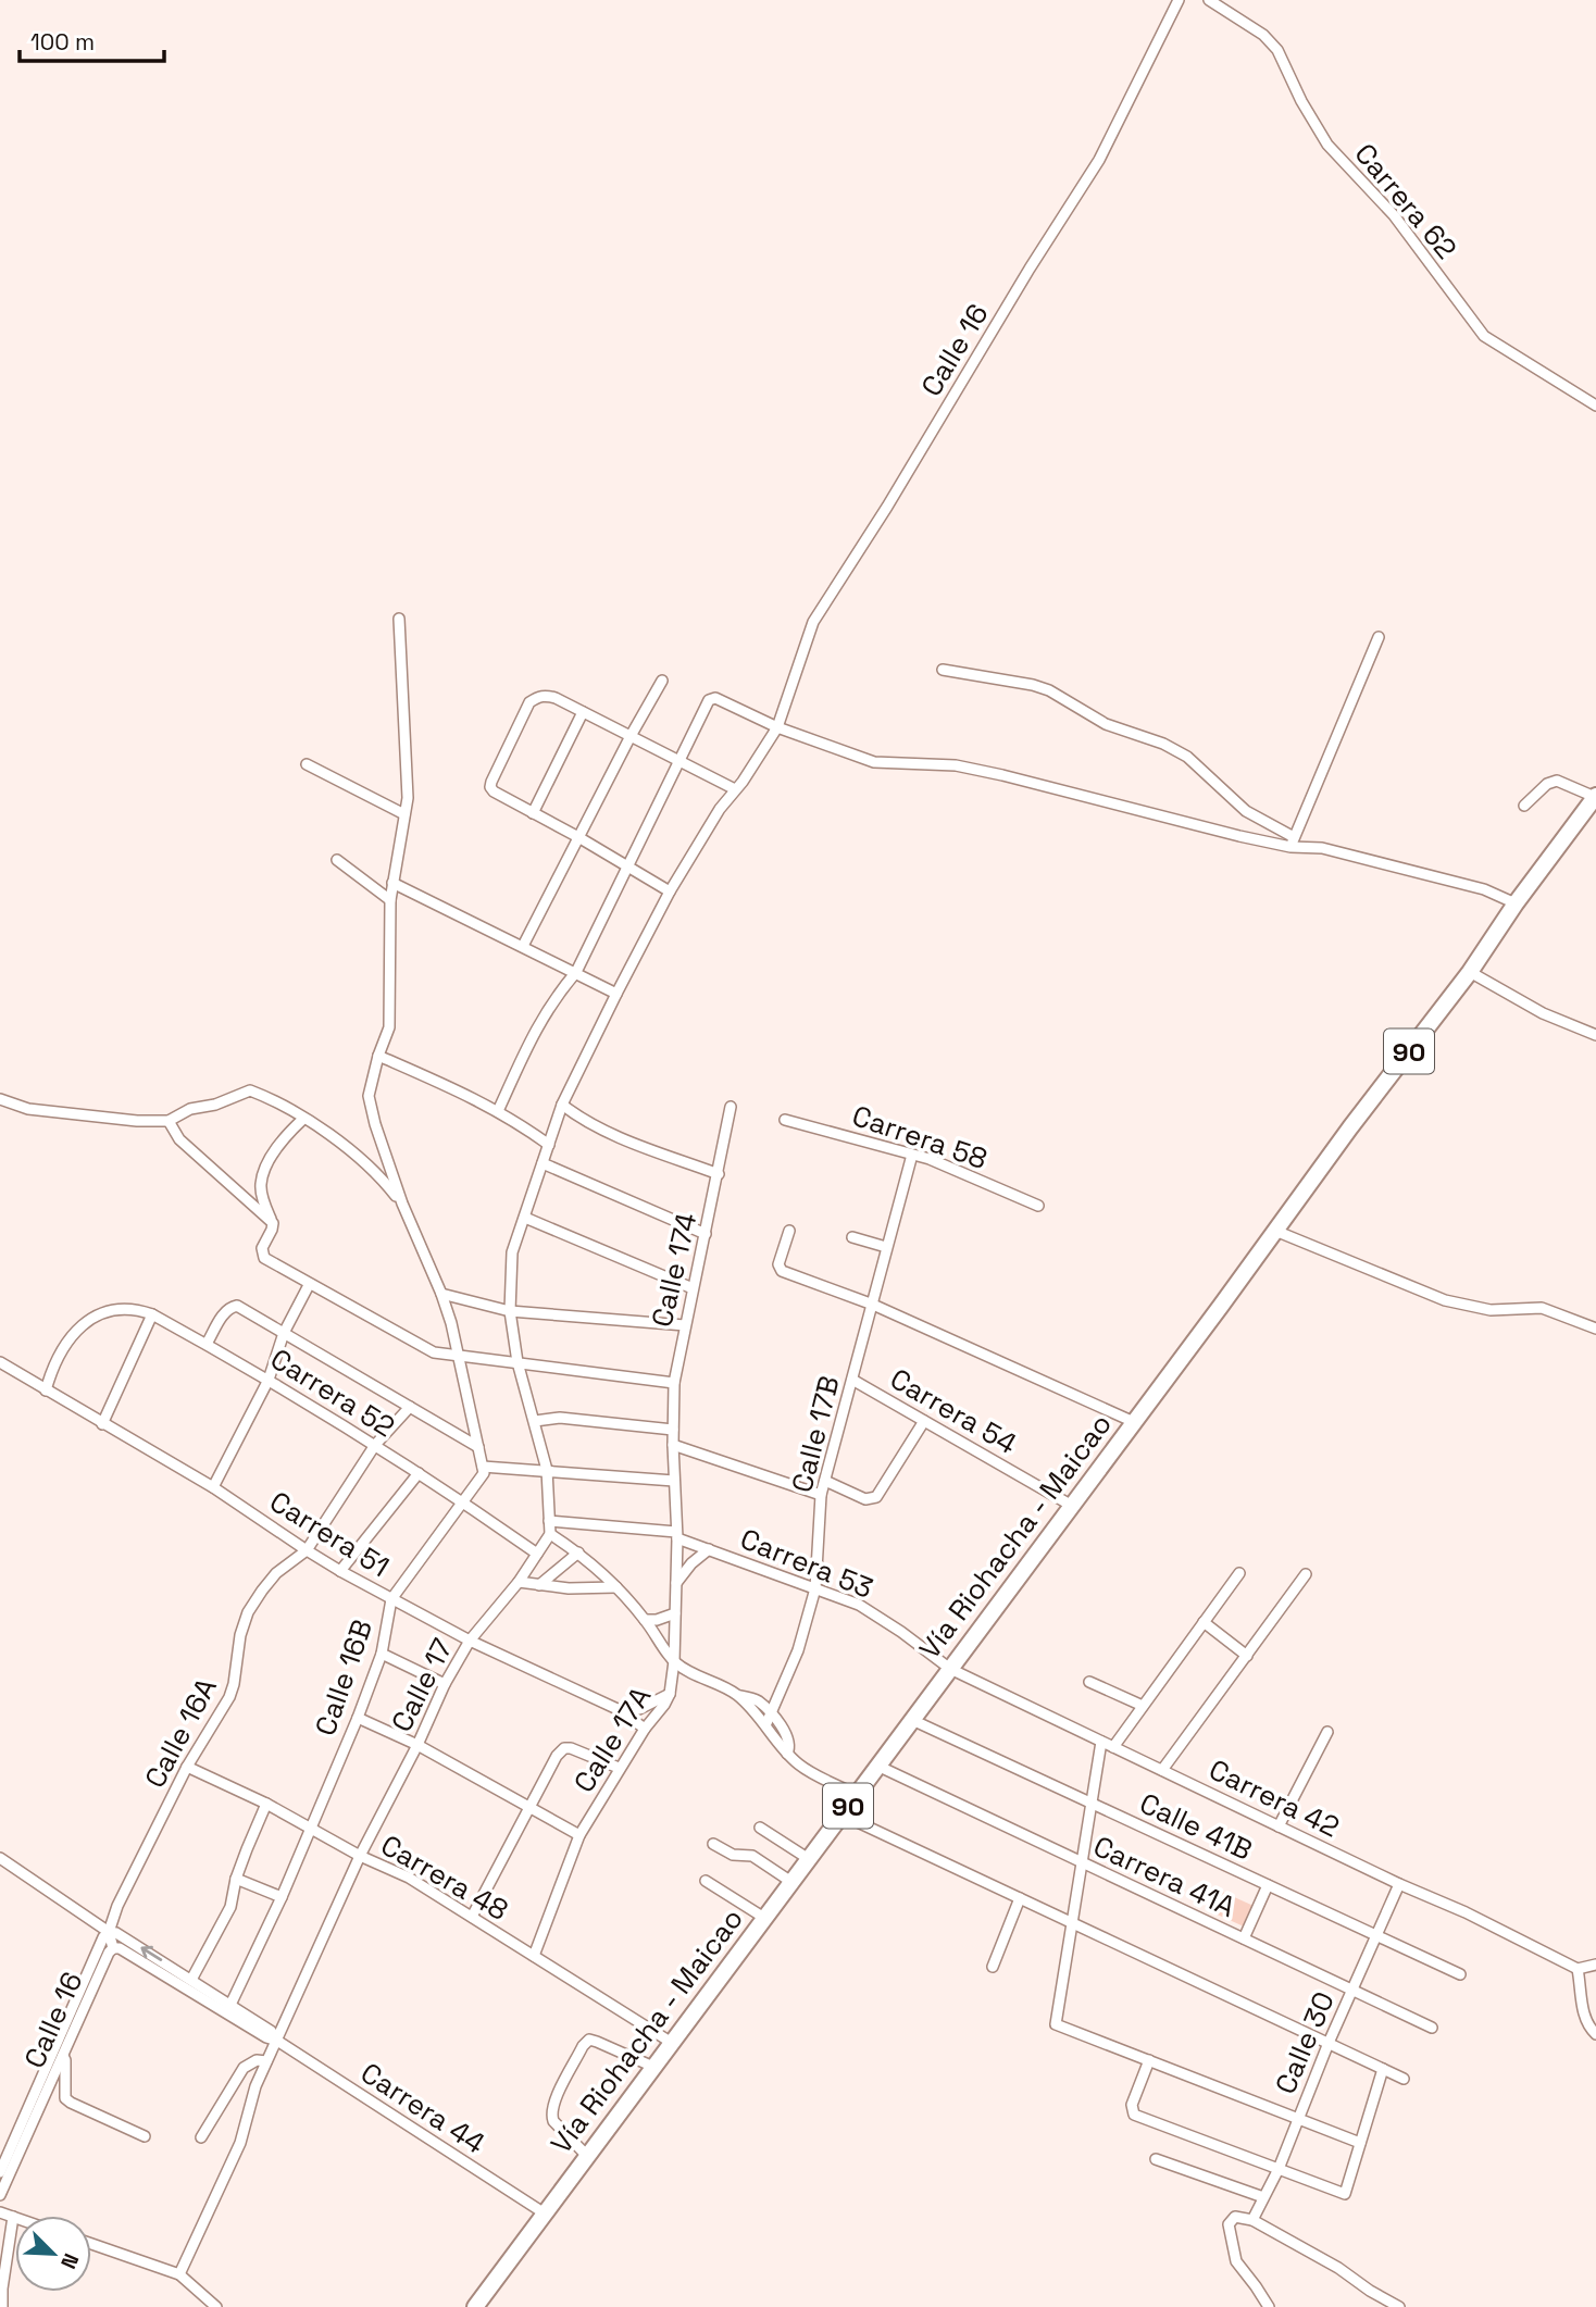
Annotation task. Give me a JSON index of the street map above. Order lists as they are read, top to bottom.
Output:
{
  "streets": {
    "highway": ["90", "Vía Riohacha - Maicao"],
    "street": [
      "Carrera 62",
      "Calle 16",
      "Carrera 58",
      "Calle 174",
      "Carrera 52",
      "Carrera 54",
      "Calle 17B",
      "Carrera 51",
      "Carrera 53",
      "Calle 16B",
      "Calle 17",
      "Calle 16A",
      "Calle 17A",
      "Carrera 42",
      "Calle 41B",
      "Carrera 41A",
      "Carrera 48",
      "Calle 30",
      "Carrera 44"
    ]
  },
  "crossings": [
    ["Calle 16", "Calle 16A"],
    ["Calle 16", "Carrera 44"],
    ["Carrera 58", "Calle 17B"],
    ["Calle 174", "Calle 17A"],
    ["Carrera 52", "Carrera 51"],
    ["Carrera 52", "Calle 16B"],
    ["Carrera 52", "Calle 17"],
    ["Carrera 54", "Calle 17B"],
    ["Carrera 54", "Vía Riohacha - Maicao"],
    ["Calle 17B", "Carrera 53"],
    ["Carrera 51", "Calle 16B"],
    ["Carrera 51", "Calle 17"],
    ["Carrera 51", "Calle 16A"],
    ["Carrera 51", "Calle 17A"],
    ["Vía Riohacha - Maicao", "Carrera 53"],
    ["Vía Riohacha - Maicao", "Carrera 42"],
    ["Vía Riohacha - Maicao", "Calle 41B"],
    ["Vía Riohacha - Maicao", "Carrera 41A"],
    ["Vía Riohacha - Maicao", "Carrera 48"],
    ["Vía Riohacha - Maicao", "Carrera 44"],
    ["Carrera 53", "Calle 17A"],
    ["Carrera 53", "Carrera 42"],
    ["Calle 16B", "Carrera 48"],
    ["Calle 16B", "Carrera 44"],
    ["Calle 17", "Carrera 48"],
    ["Calle 17", "Carrera 44"],
    ["Calle 16A", "Carrera 48"],
    ["Calle 16A", "Carrera 44"],
    ["Calle 17A", "Carrera 48"],
    ["Carrera 42", "Calle 30"],
    ["Calle 41B", "Calle 30"],
    ["Carrera 41A", "Calle 30"]
  ],
  "scale_bar": "100 m",
  "north": "bottom right"
}
